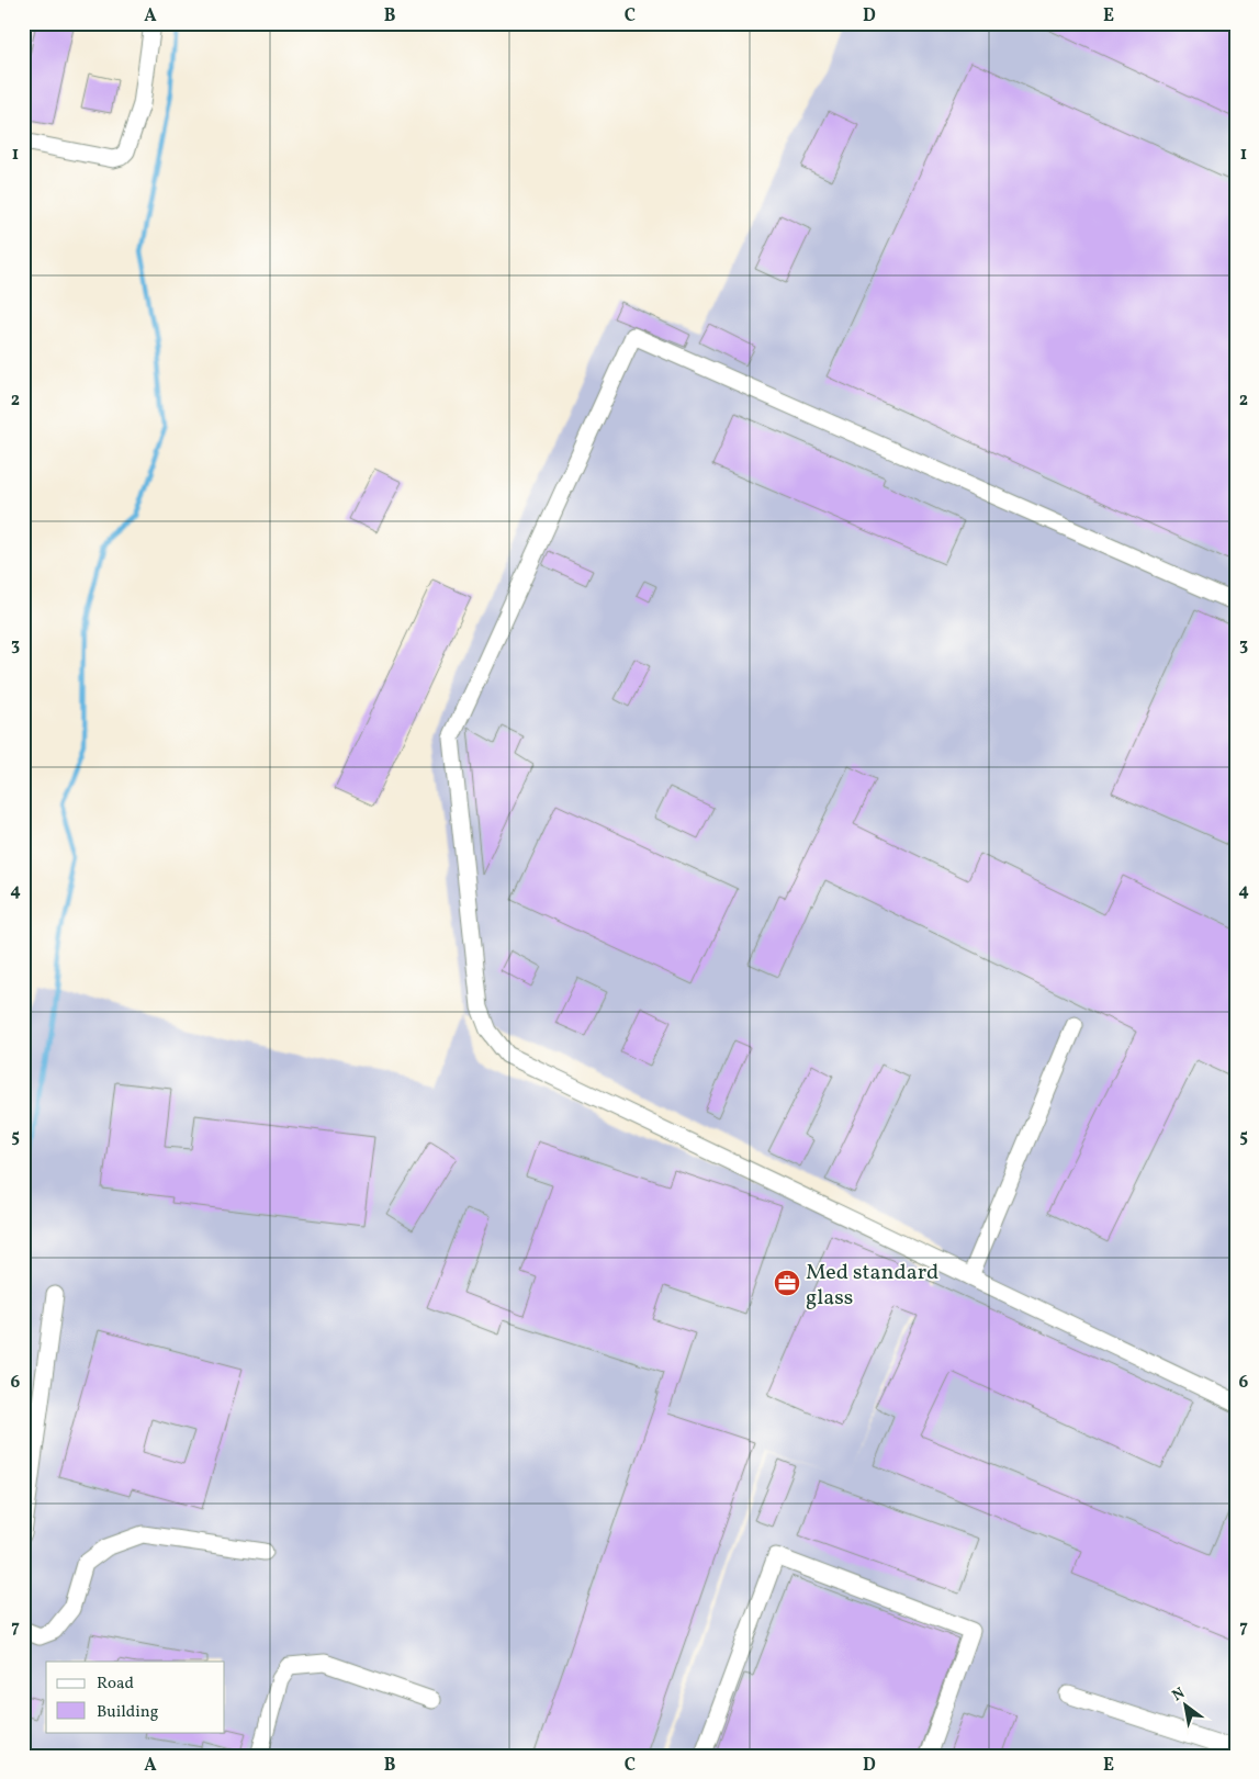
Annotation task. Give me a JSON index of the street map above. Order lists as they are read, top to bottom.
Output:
{
  "places": {
    "office": ["Med standard glass"]
  },
  "legend": ["Road", "Building"],
  "north": "top left",
  "grid": {
    "columns": [
      "A",
      "B",
      "C",
      "D",
      "E"
    ],
    "rows": [
      "1",
      "2",
      "3",
      "4",
      "5",
      "6",
      "7"
    ]
  }
}
